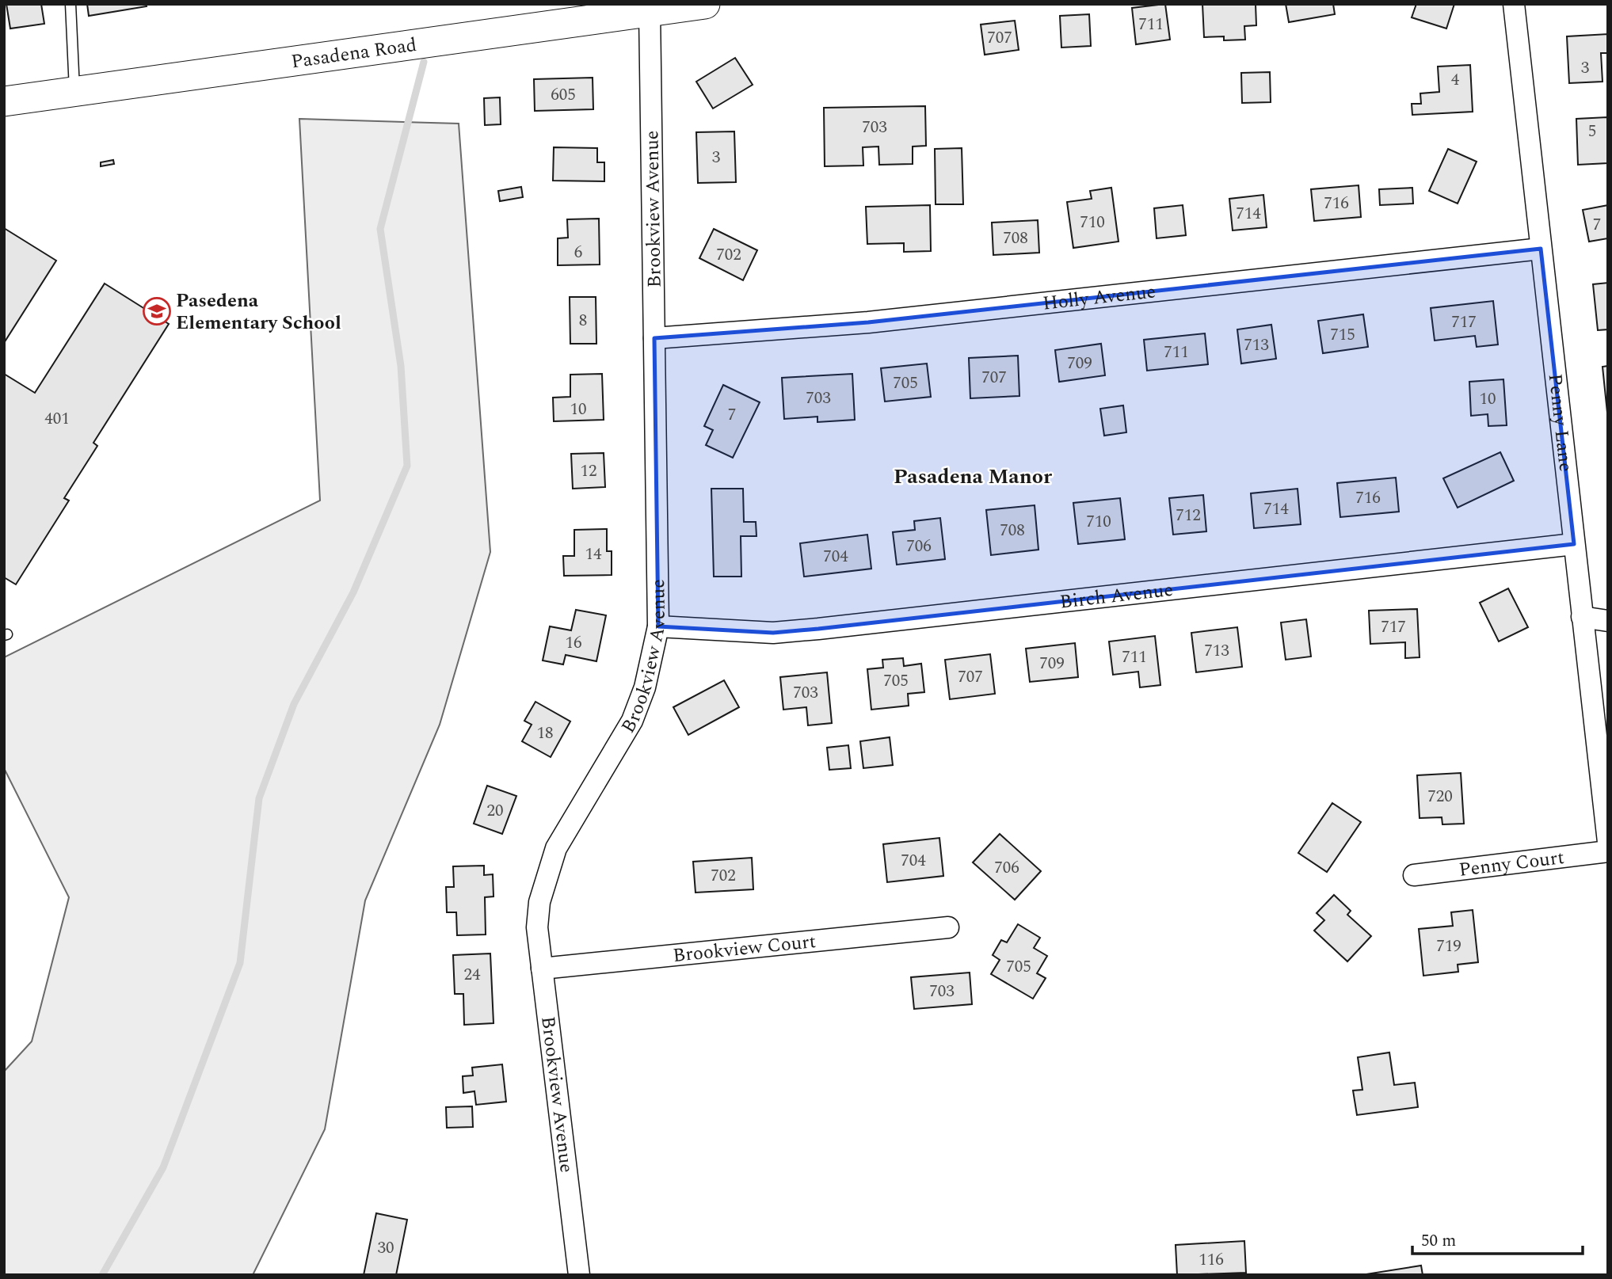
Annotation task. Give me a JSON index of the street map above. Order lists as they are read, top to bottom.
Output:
{
  "streets": {
    "main road": ["Pasadena Road"],
    "street": [
      "Brookview Avenue",
      "Holly Avenue",
      "Penny Lane",
      "Birch Avenue",
      "Penny Court",
      "Brookview Court"
    ]
  },
  "crossings": [
    ["Pasadena Road", "Brookview Avenue"],
    ["Brookview Avenue", "Holly Avenue"],
    ["Brookview Avenue", "Birch Avenue"],
    ["Brookview Avenue", "Brookview Court"],
    ["Holly Avenue", "Penny Lane"],
    ["Penny Lane", "Birch Avenue"]
  ],
  "districts": ["Pasadena Manor"],
  "places": {
    "school or university": ["Pasedena Elementary School"]
  },
  "house_numbers": [
    "711",
    "707",
    "3",
    "4",
    "605",
    "703",
    "5",
    "3",
    "716",
    "714",
    "710",
    "7",
    "708",
    "6",
    "702",
    "8",
    "717",
    "715",
    "713",
    "711",
    "709",
    "707",
    "705",
    "703",
    "10",
    "10",
    "7",
    "401",
    "12",
    "716",
    "714",
    "712",
    "710",
    "708",
    "706",
    "14",
    "704",
    "717",
    "16",
    "713",
    "711",
    "709",
    "707",
    "705",
    "703",
    "18",
    "720",
    "20",
    "704",
    "706",
    "702",
    "719",
    "705",
    "24",
    "703",
    "30",
    "116"
  ],
  "scale_bar": "50 m"
}
